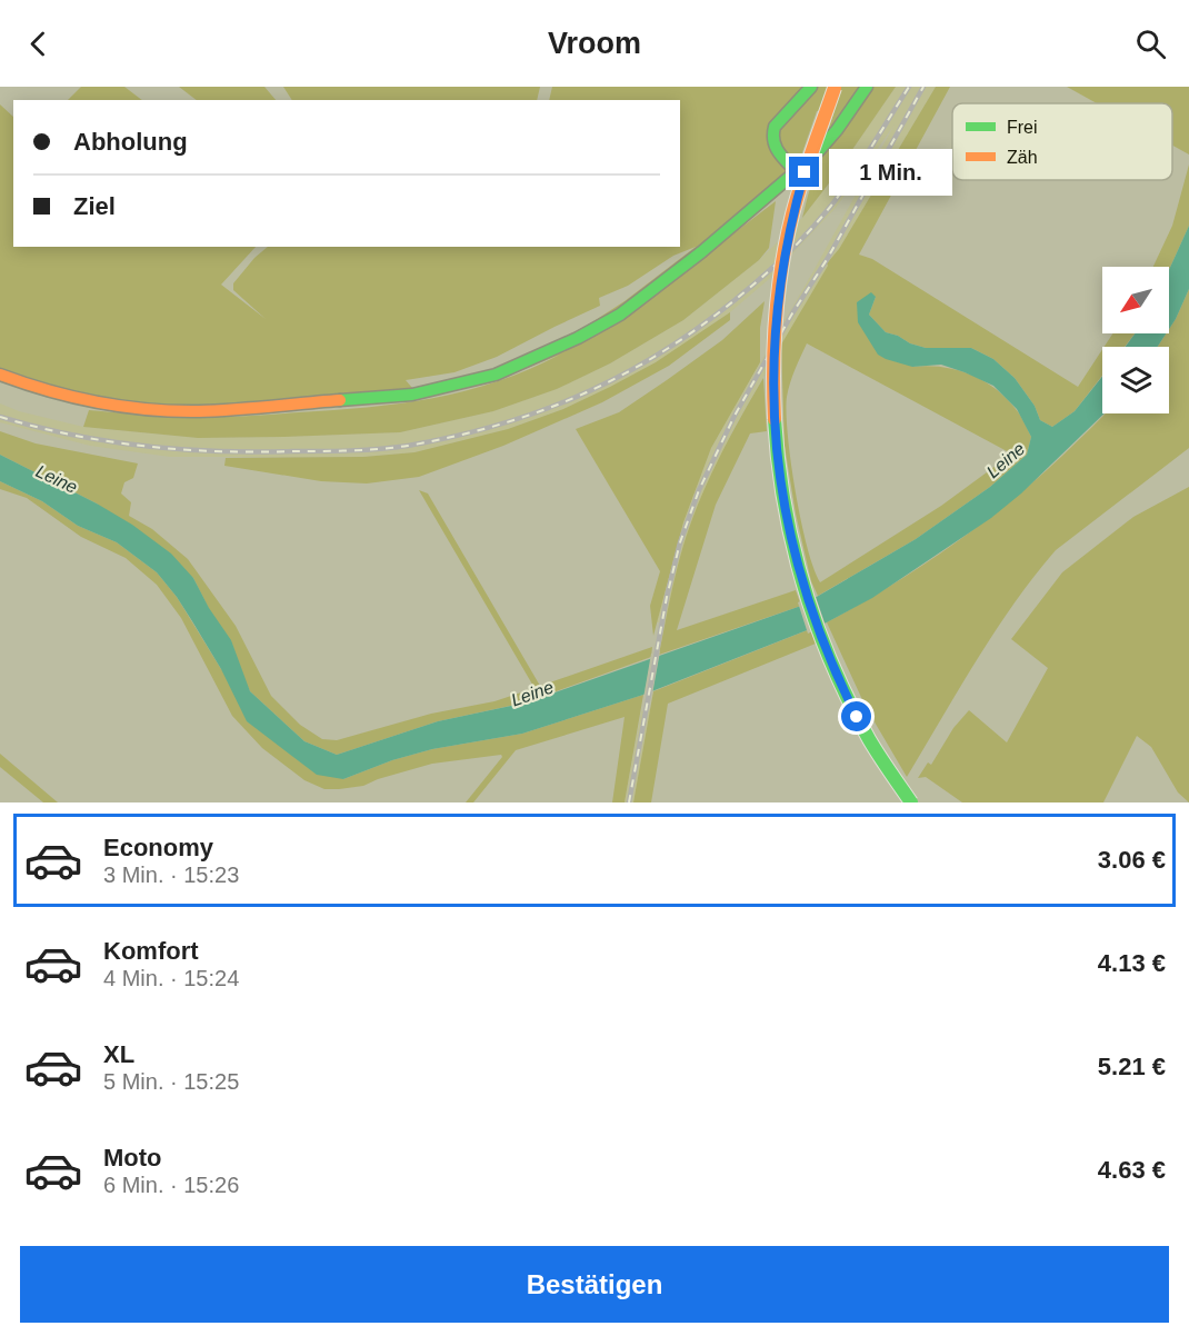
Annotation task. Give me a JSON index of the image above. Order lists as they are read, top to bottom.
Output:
{
  "water": ["Leine"],
  "legend": ["Frei", "Zäh"],
  "north": "bottom left",
  "page": {
    "header": "Vroom",
    "banner": ["Abholung", "Ziel"],
    "bubble": "1 Min.",
    "list": [
      {
        "name": "Economy",
        "note": "3 Min. · 15:23",
        "value": "3.06 €"
      },
      {
        "name": "Komfort",
        "note": "4 Min. · 15:24",
        "value": "4.13 €"
      },
      {
        "name": "XL",
        "note": "5 Min. · 15:25",
        "value": "5.21 €"
      },
      {
        "name": "Moto",
        "note": "6 Min. · 15:26",
        "value": "4.63 €"
      }
    ],
    "buttons": "Bestätigen"
  }
}
